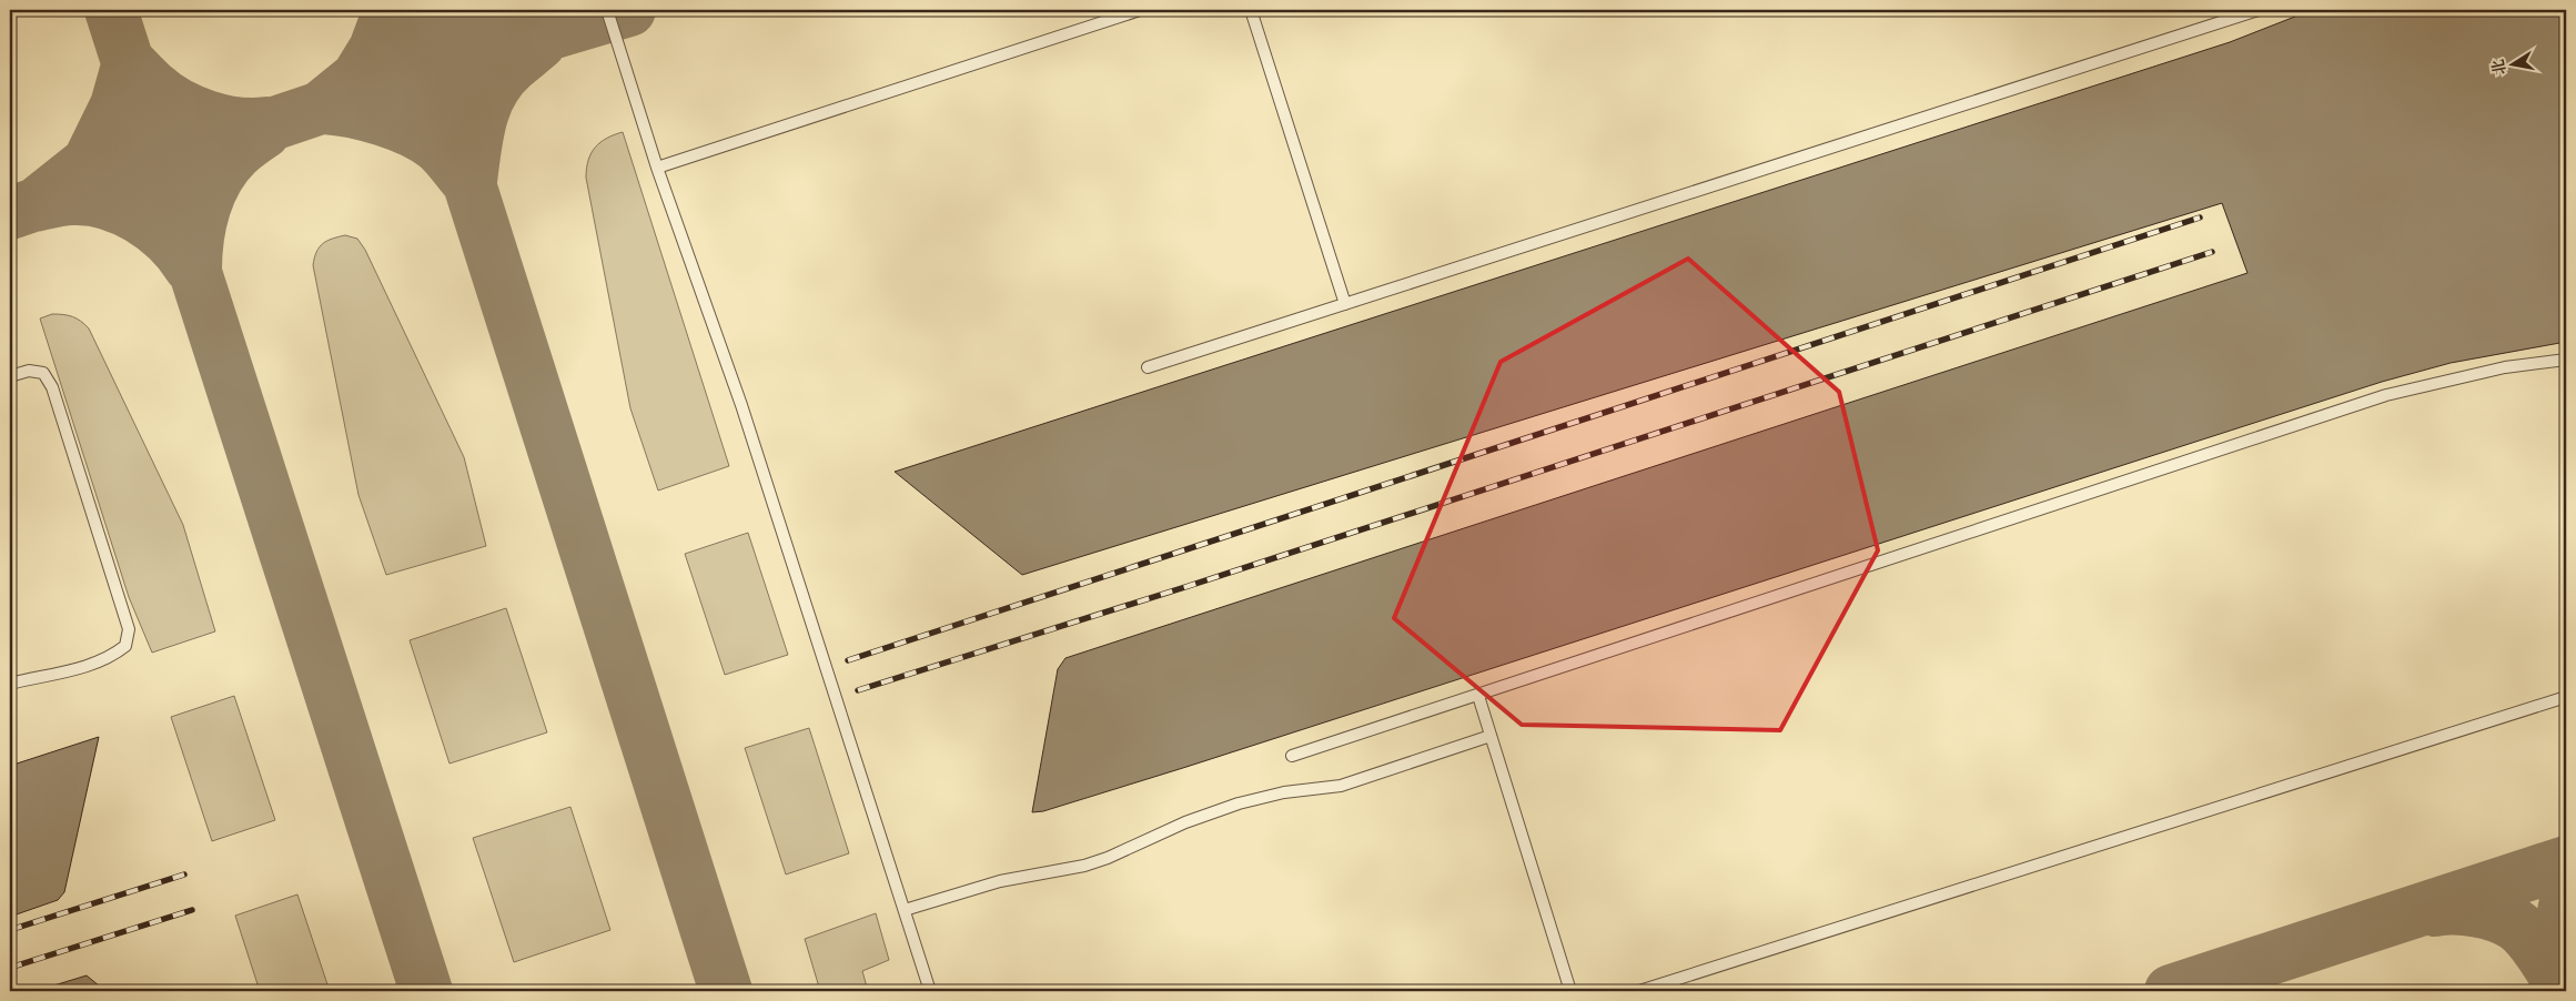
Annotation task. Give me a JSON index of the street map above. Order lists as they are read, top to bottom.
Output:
{
  "north": "left"
}
